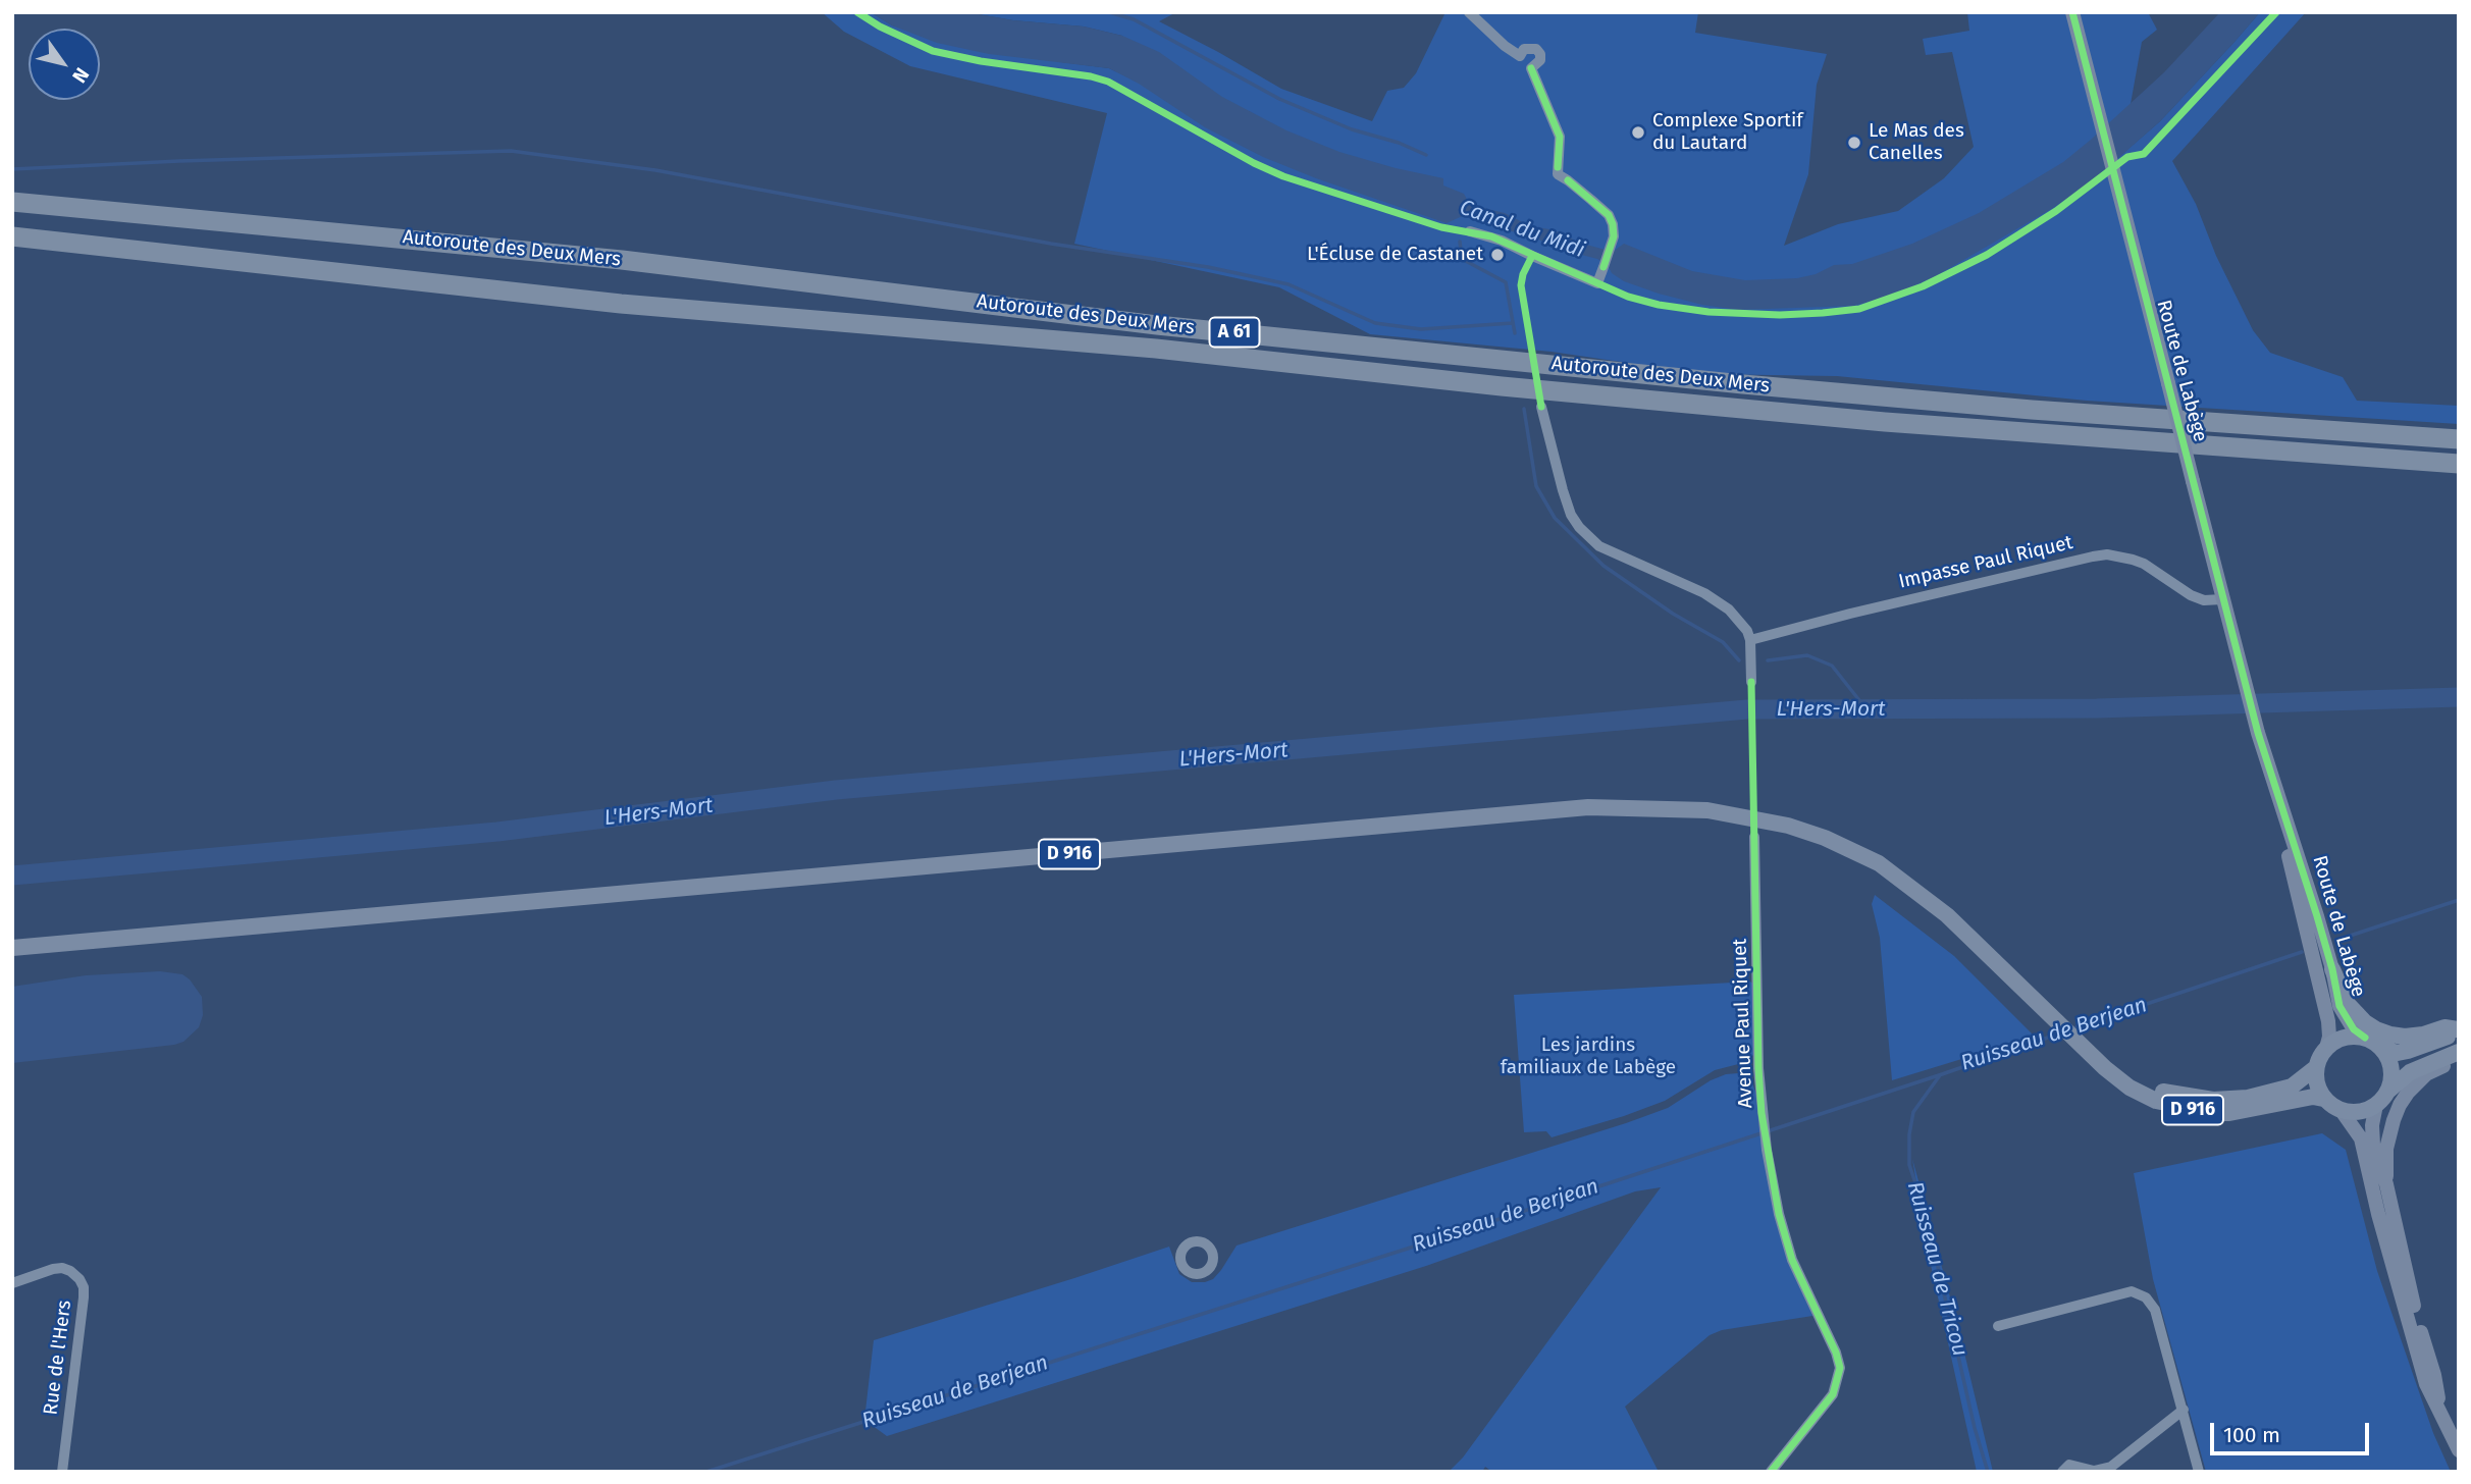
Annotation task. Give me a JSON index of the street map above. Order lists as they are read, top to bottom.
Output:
{
  "streets": {
    "highway": ["Autoroute des Deux Mers", "A 61"],
    "main road": ["D 916"],
    "street": [
      "Route de Labège",
      "Impasse Paul Riquet",
      "Avenue Paul Riquet",
      "Rue de l'Hers"
    ]
  },
  "crossings": [
    ["Route de Labège", "Impasse Paul Riquet"],
    ["Route de Labège", "D 916"]
  ],
  "water": [
    "Canal du Midi",
    "L'Hers-Mort",
    "Ruisseau de Berjean",
    "Ruisseau de Tricou"
  ],
  "parks": ["Les jardins familiaux de Labège"],
  "places": ["Complexe Sportif du Lautard", "Le Mas des Canelles", "L'Écluse de Castanet"],
  "scale_bar": "100 m",
  "north": "bottom right"
}
